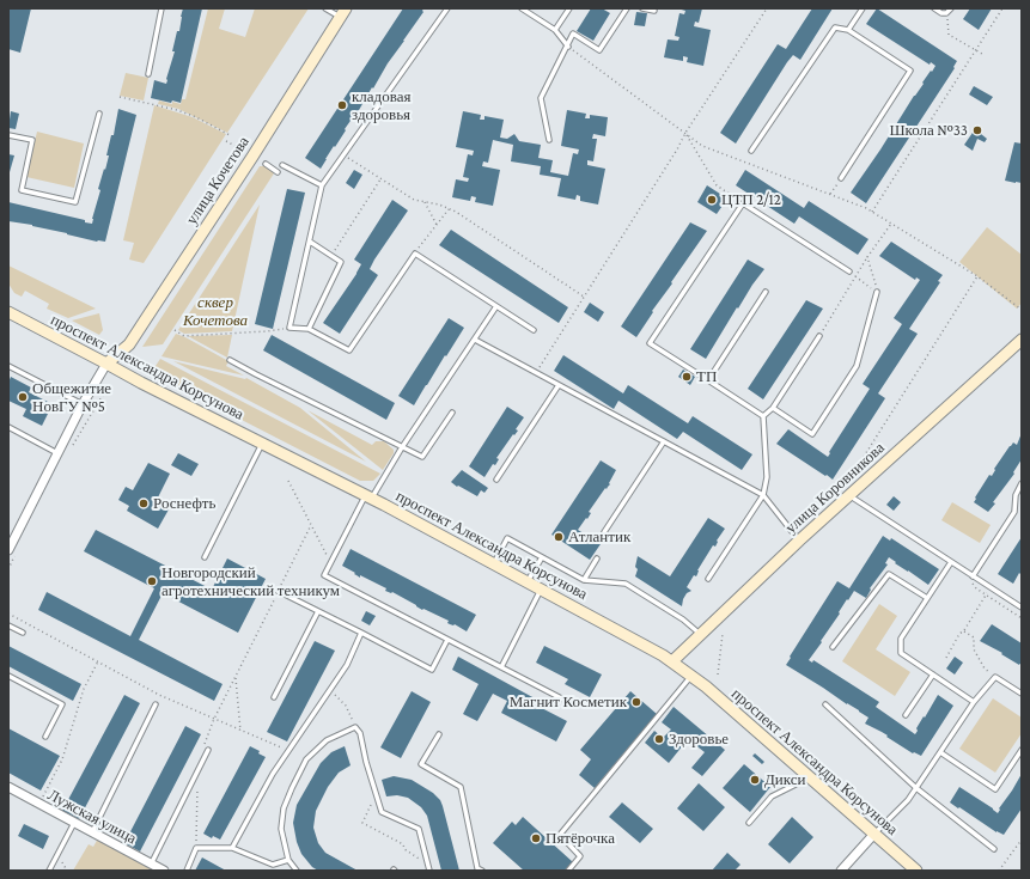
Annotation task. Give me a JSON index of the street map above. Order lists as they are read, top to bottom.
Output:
{
  "streets": {
    "street": [
      "улица Кочетова",
      "проспект Александра Корсунова",
      "улица Коровникова",
      "Лужская улица"
    ]
  },
  "crossings": [
    ["улица Кочетова", "проспект Александра Корсунова"],
    ["проспект Александра Корсунова", "улица Коровникова"]
  ],
  "parks": ["сквер Кочетова"],
  "places": [
    "кладовая здоровья",
    "Школа №33",
    "ЦТП 2/12",
    "ТП",
    "Общежитие НовГУ №5",
    "Роснефть",
    "Атлантик",
    "Новгородский агротехнический техникум",
    "Магнит Косметик",
    "Здоровье",
    "Дикси",
    "Пятёрочка"
  ]
}
